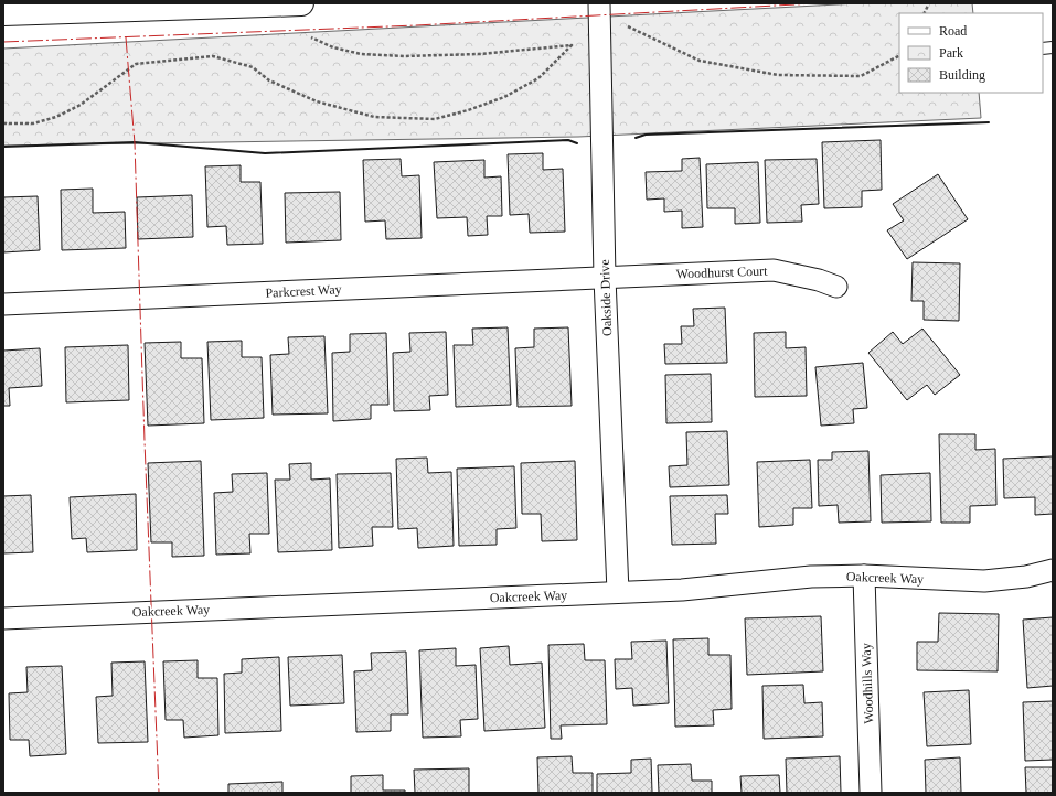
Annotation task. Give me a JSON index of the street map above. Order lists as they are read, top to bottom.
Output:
{
  "streets": {
    "street": [
      "Woodhurst Court",
      "Parkcrest Way",
      "Oakside Drive",
      "Oakcreek Way",
      "Woodhills Way"
    ]
  },
  "crossings": [
    ["Woodhurst Court", "Parkcrest Way"],
    ["Woodhurst Court", "Oakside Drive"],
    ["Parkcrest Way", "Oakside Drive"],
    ["Oakside Drive", "Oakcreek Way"],
    ["Oakcreek Way", "Woodhills Way"]
  ],
  "legend": ["Road", "Park", "Building"]
}
